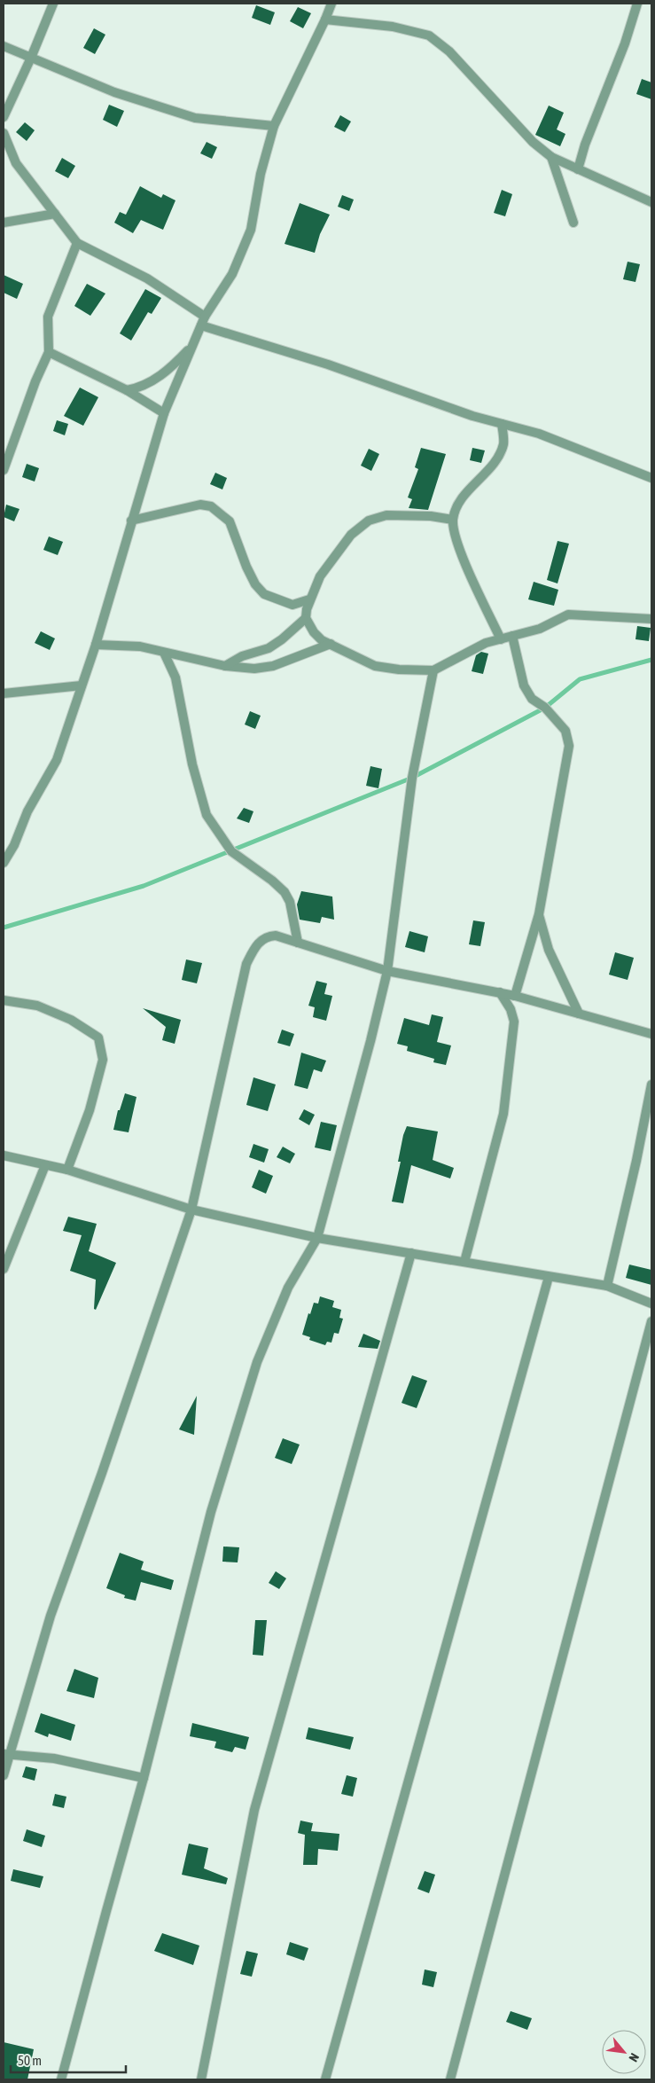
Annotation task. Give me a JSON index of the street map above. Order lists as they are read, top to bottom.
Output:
{
  "scale_bar": "50 m",
  "north": "bottom right"
}
